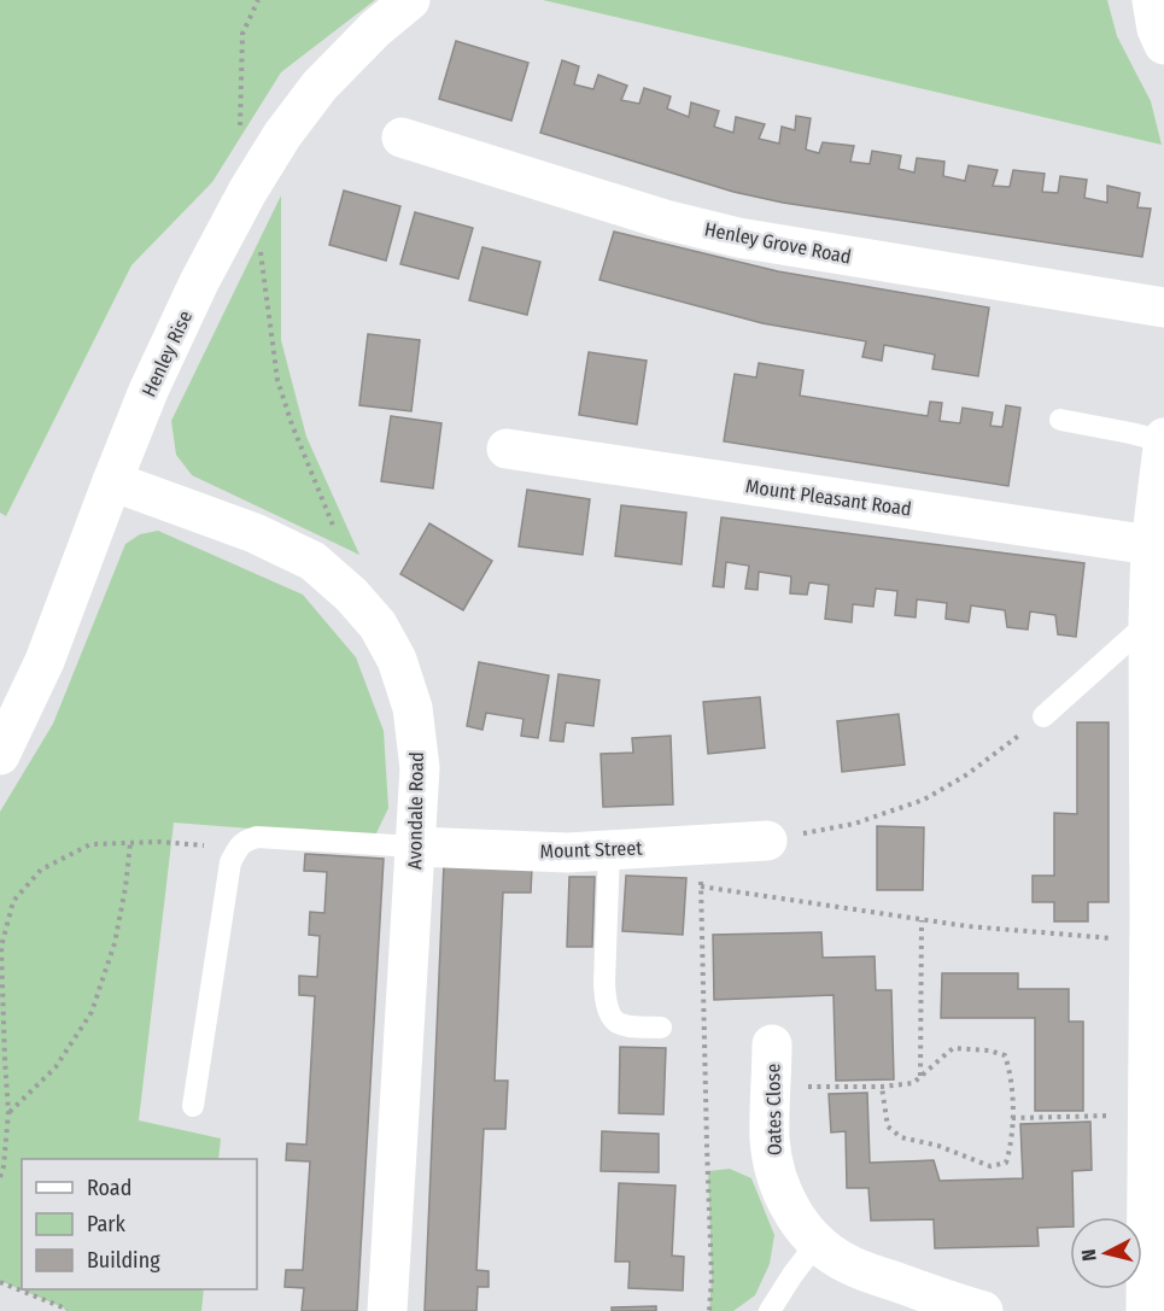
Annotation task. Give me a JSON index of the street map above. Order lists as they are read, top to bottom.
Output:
{
  "streets": {
    "street": [
      "Henley Grove Road",
      "Henley Rise",
      "Mount Pleasant Road",
      "Avondale Road",
      "Mount Street",
      "Oates Close"
    ]
  },
  "crossings": [
    ["Henley Rise", "Avondale Road"],
    ["Avondale Road", "Mount Street"]
  ],
  "legend": ["Road", "Park", "Building"],
  "north": "left"
}
